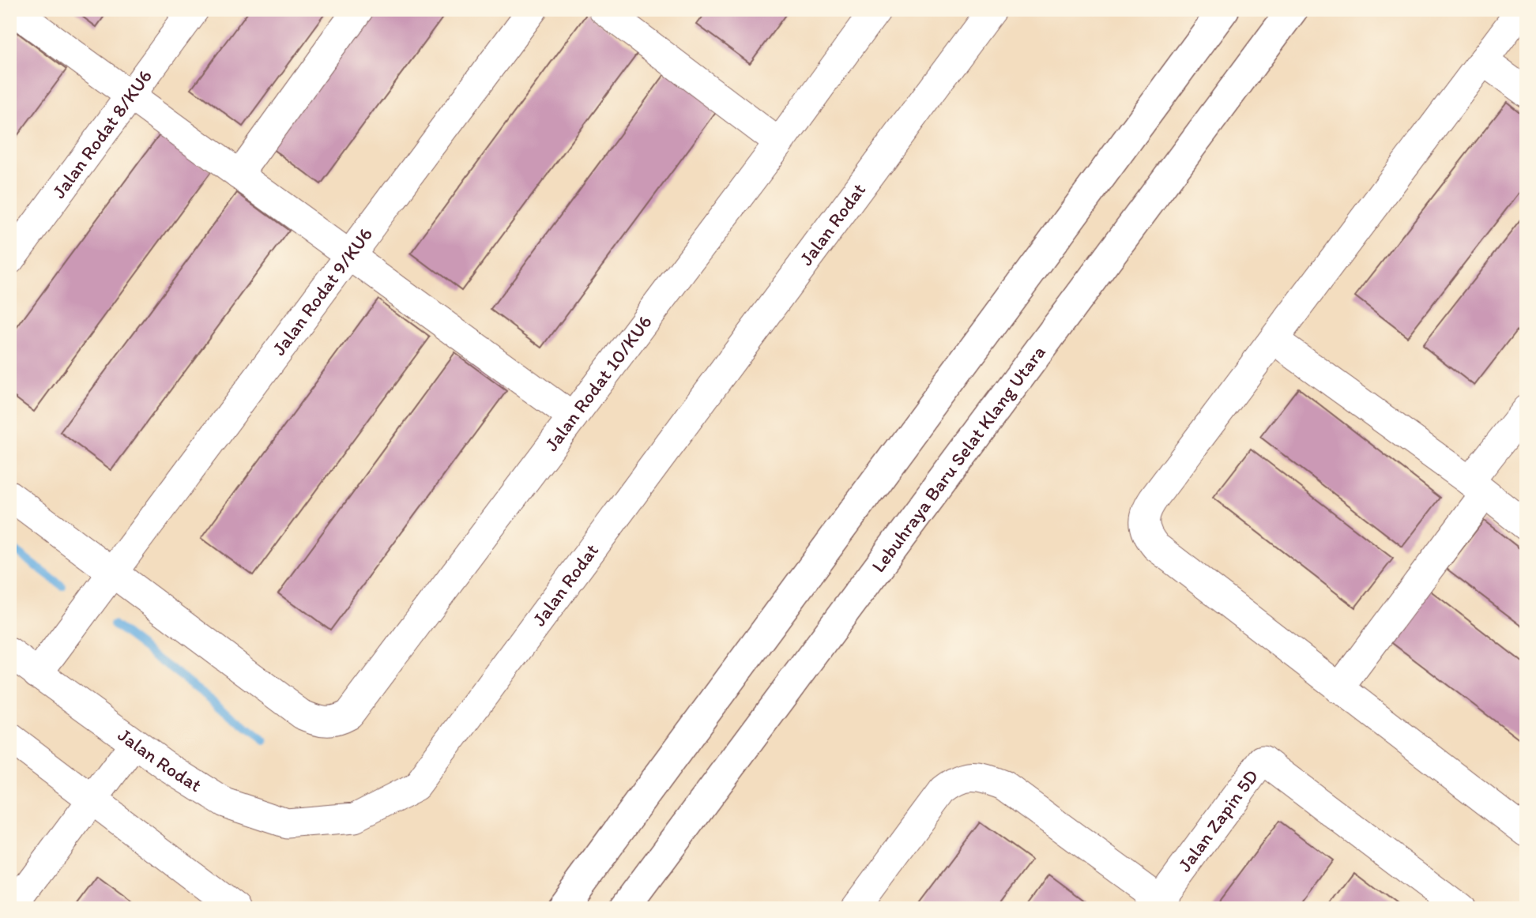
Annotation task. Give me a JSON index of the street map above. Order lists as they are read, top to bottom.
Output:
{
  "streets": {
    "highway": ["Lebuhraya Baru Selat Klang Utara"],
    "street": [
      "Jalan Rodat 8/KU6",
      "Jalan Rodat",
      "Jalan Rodat 9/KU6",
      "Jalan Rodat 10/KU6",
      "Jalan Zapin 5D"
    ]
  },
  "crossings": [
    ["Jalan Rodat", "Jalan Rodat 9/KU6"],
    ["Jalan Rodat 9/KU6", "Jalan Rodat 10/KU6"]
  ]
}
